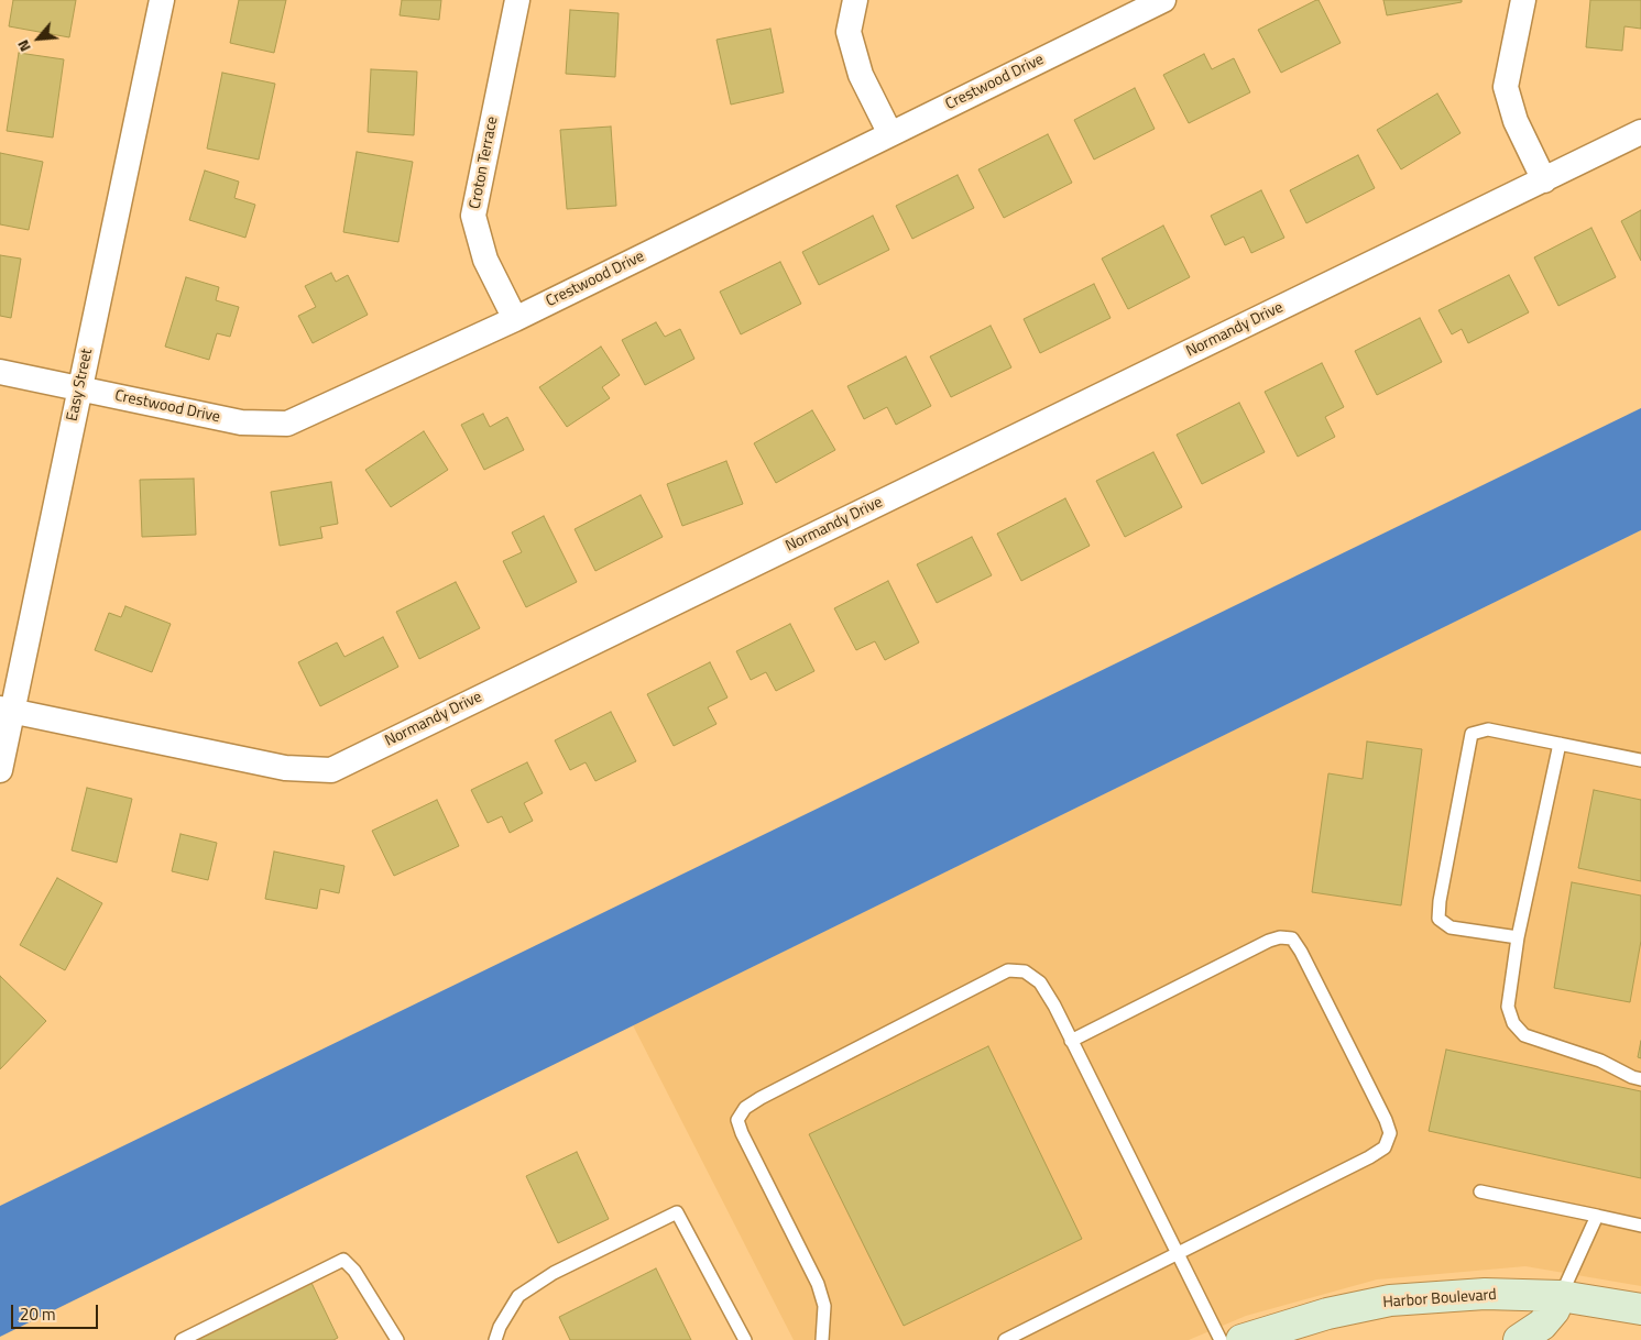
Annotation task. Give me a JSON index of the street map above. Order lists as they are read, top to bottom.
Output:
{
  "streets": {
    "street": [
      "Crestwood Drive",
      "Croton Terrace",
      "Normandy Drive",
      "Easy Street",
      "Harbor Boulevard"
    ]
  },
  "crossings": [
    ["Crestwood Drive", "Croton Terrace"],
    ["Crestwood Drive", "Easy Street"],
    ["Normandy Drive", "Easy Street"]
  ],
  "scale_bar": "20 m",
  "north": "bottom left"
}
